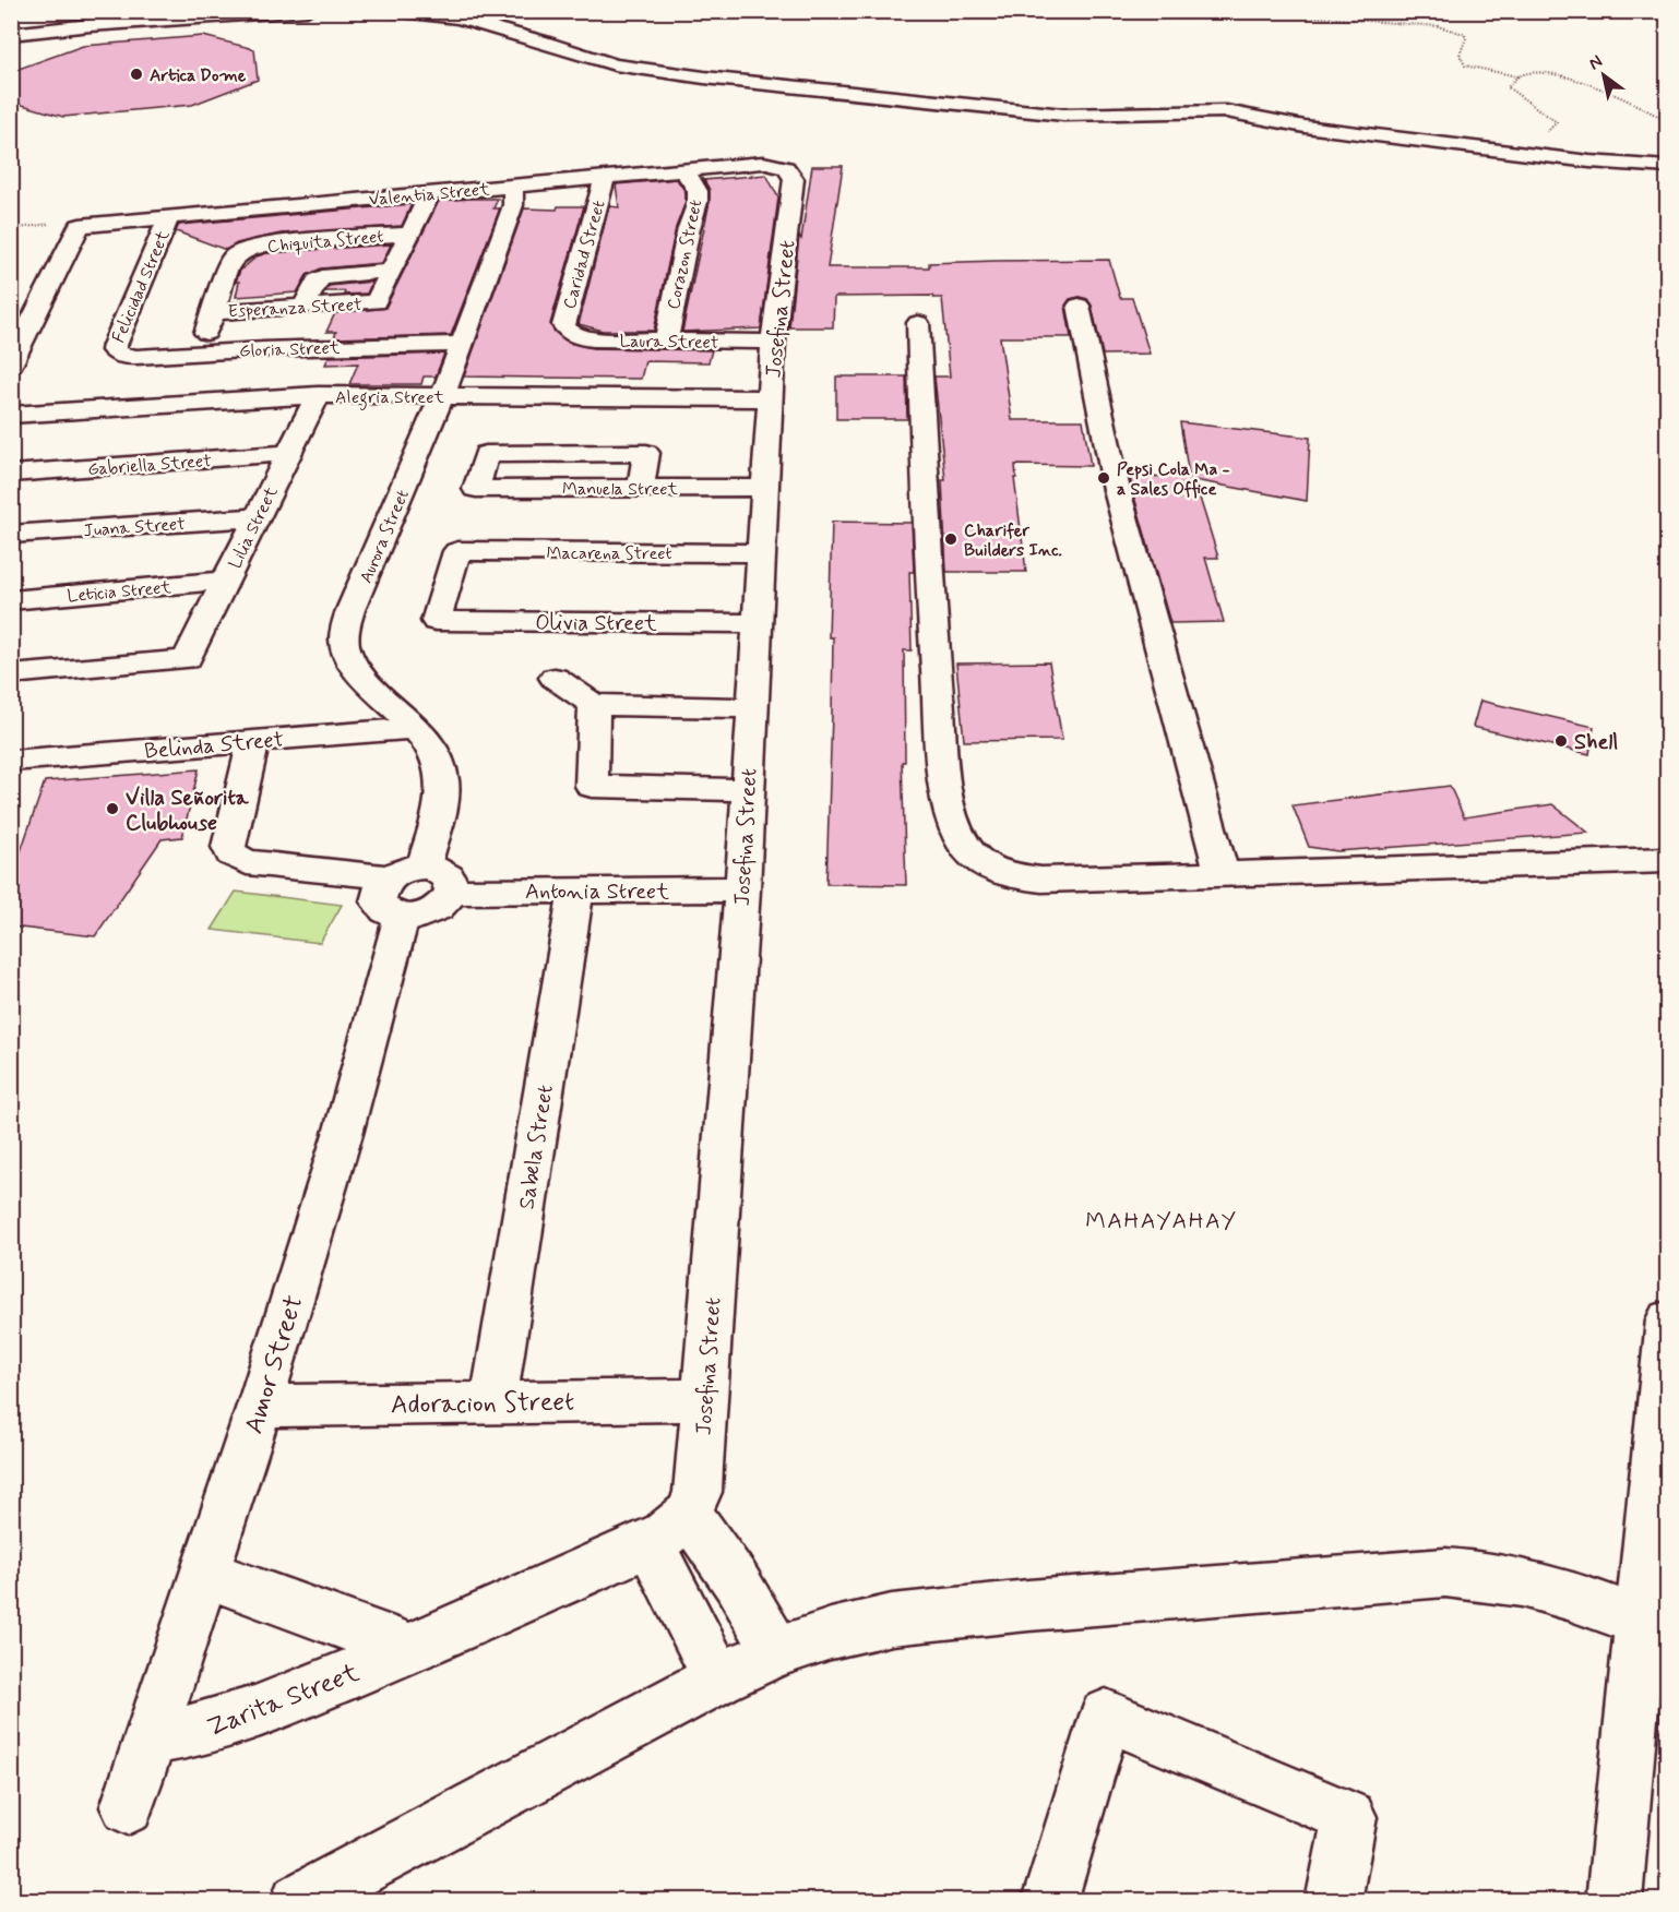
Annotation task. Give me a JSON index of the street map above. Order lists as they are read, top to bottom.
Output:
{
  "streets": {
    "main road": [
      "Valentia Street",
      "Chiquita Street",
      "Caridad Street",
      "Corazon Street",
      "Felicidad Street",
      "Esperanza Street",
      "Josefina Street",
      "Laura Street",
      "Gloria Street",
      "Alegria Street",
      "Gabriella Street",
      "Manuela Street",
      "Juana Street",
      "Lilia Street",
      "Aurora Street",
      "Macarena Street",
      "Leticia Street",
      "Olivia Street",
      "Belinda Street",
      "Antonia Street",
      "Sabela Street",
      "Amor Street",
      "Adoracion Street",
      "Zarita Street"
    ]
  },
  "crossings": [
    ["Valentia Street", "Caridad Street"],
    ["Valentia Street", "Corazon Street"],
    ["Valentia Street", "Felicidad Street"],
    ["Valentia Street", "Josefina Street"],
    ["Valentia Street", "Aurora Street"],
    ["Chiquita Street", "Esperanza Street"],
    ["Caridad Street", "Laura Street"],
    ["Corazon Street", "Laura Street"],
    ["Felicidad Street", "Gloria Street"],
    ["Josefina Street", "Laura Street"],
    ["Josefina Street", "Alegria Street"],
    ["Josefina Street", "Manuela Street"],
    ["Josefina Street", "Macarena Street"],
    ["Josefina Street", "Olivia Street"],
    ["Josefina Street", "Antonia Street"],
    ["Josefina Street", "Adoracion Street"],
    ["Josefina Street", "Zarita Street"],
    ["Gloria Street", "Aurora Street"],
    ["Alegria Street", "Lilia Street"],
    ["Alegria Street", "Aurora Street"],
    ["Gabriella Street", "Lilia Street"],
    ["Juana Street", "Lilia Street"],
    ["Lilia Street", "Leticia Street"],
    ["Aurora Street", "Belinda Street"],
    ["Aurora Street", "Antonia Street"],
    ["Aurora Street", "Amor Street"],
    ["Macarena Street", "Olivia Street"],
    ["Antonia Street", "Sabela Street"],
    ["Antonia Street", "Amor Street"],
    ["Sabela Street", "Adoracion Street"],
    ["Amor Street", "Adoracion Street"],
    ["Amor Street", "Zarita Street"]
  ],
  "districts": ["MAHAYAHAY"],
  "places": [
    "Artica Dome",
    "Pepsi Cola Ma - a Sales Office",
    "Charifer Builders Inc.",
    "Shell",
    "Villa Señorita Clubhouse"
  ],
  "north": "top left"
}
